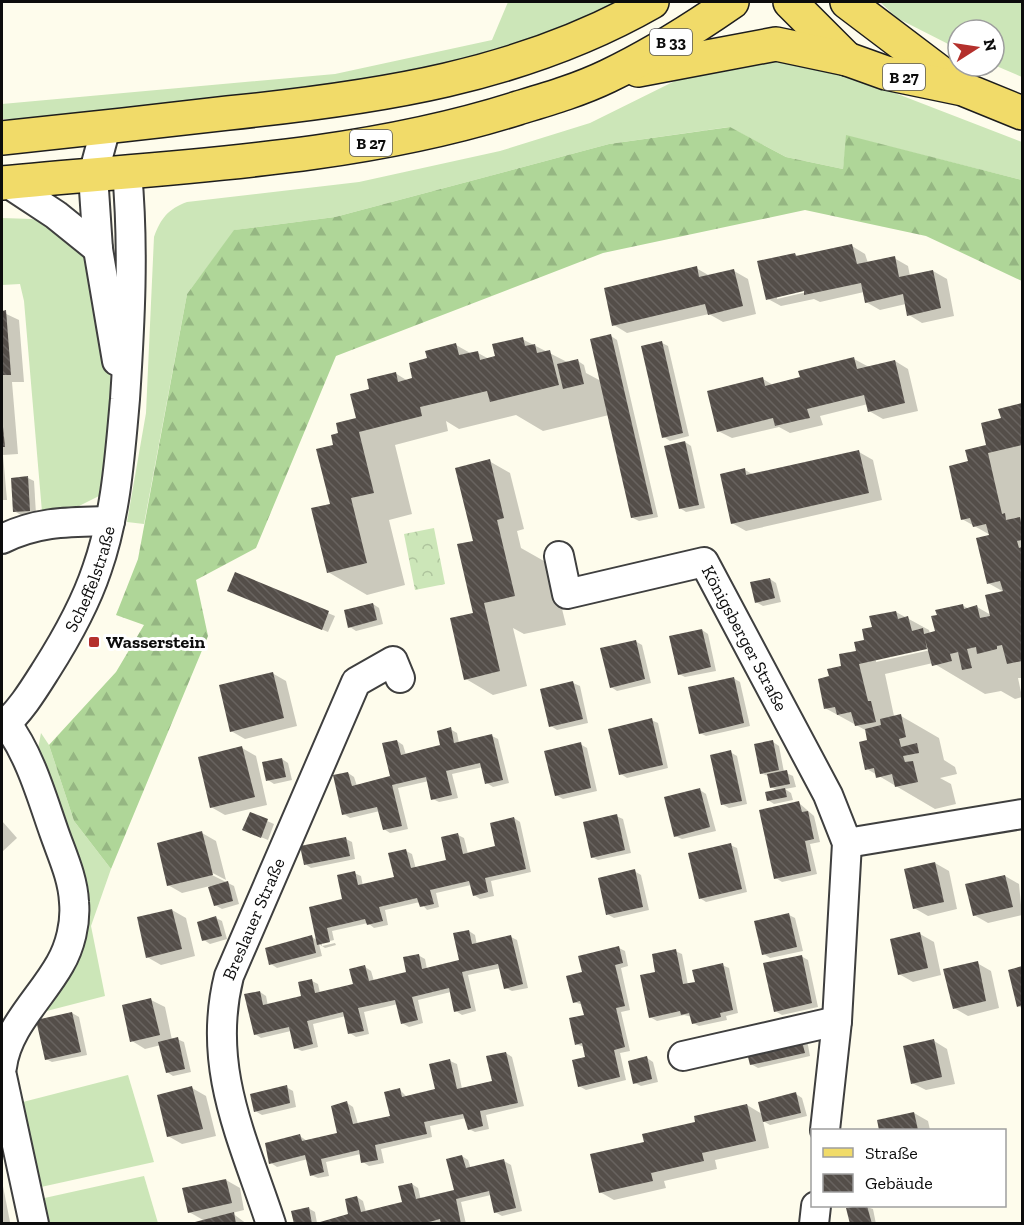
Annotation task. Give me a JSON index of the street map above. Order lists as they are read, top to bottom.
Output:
{
  "streets": {
    "main road": ["B 33", "B 27"],
    "street": ["Scheffelstraße", "Königsberger Straße", "Breslauer Straße"]
  },
  "crossings": [
    ["B 33", "B 27"],
    ["B 27", "Scheffelstraße"]
  ],
  "places": {
    "transit": ["Wasserstein"]
  },
  "legend": ["Straße", "Gebäude"],
  "north": "right"
}
